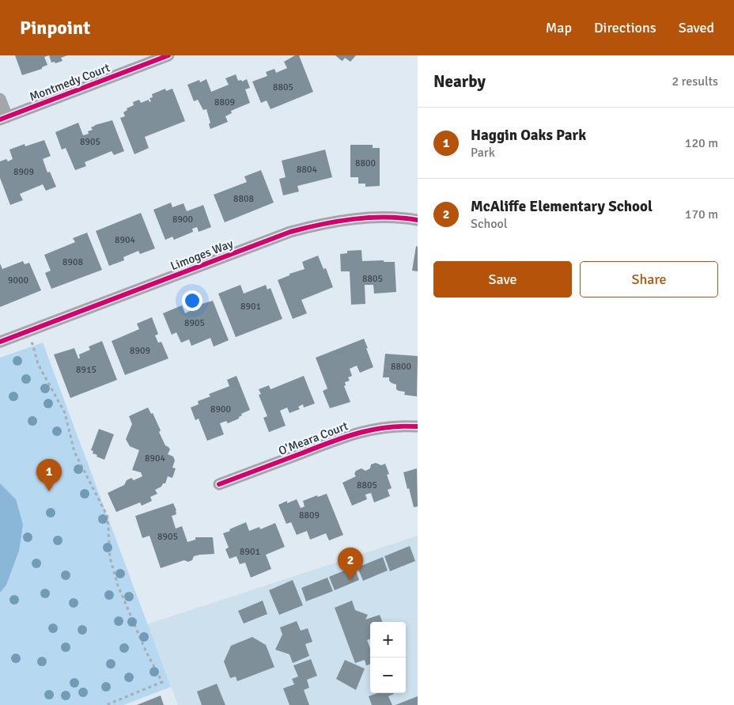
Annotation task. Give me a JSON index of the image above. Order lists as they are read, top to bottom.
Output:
{
  "streets": {
    "street": ["Montmedy Court", "Limoges Way", "O'Meara Court"]
  },
  "house_numbers": [
    "8805",
    "8809",
    "8905",
    "8800",
    "8804",
    "8909",
    "8808",
    "8900",
    "8904",
    "8908",
    "8805",
    "9000",
    "8901",
    "8905",
    "8909",
    "8800",
    "8915",
    "8900",
    "8904",
    "8805",
    "8809",
    "8905",
    "8901"
  ],
  "page": {
    "header": "Pinpoint",
    "nav": ["Map", "Directions", "Saved"],
    "heading": ["Nearby", "2 results"],
    "list": [
      {
        "mark": "1",
        "name": "Haggin Oaks Park",
        "note": "Park",
        "value": "120 m"
      },
      {
        "mark": "2",
        "name": "McAliffe Elementary School",
        "note": "School",
        "value": "170 m"
      }
    ],
    "buttons": ["Save", "Share"],
    "pins": ["1", "2"],
    "map_buttons": ["+", "−"]
  }
}
